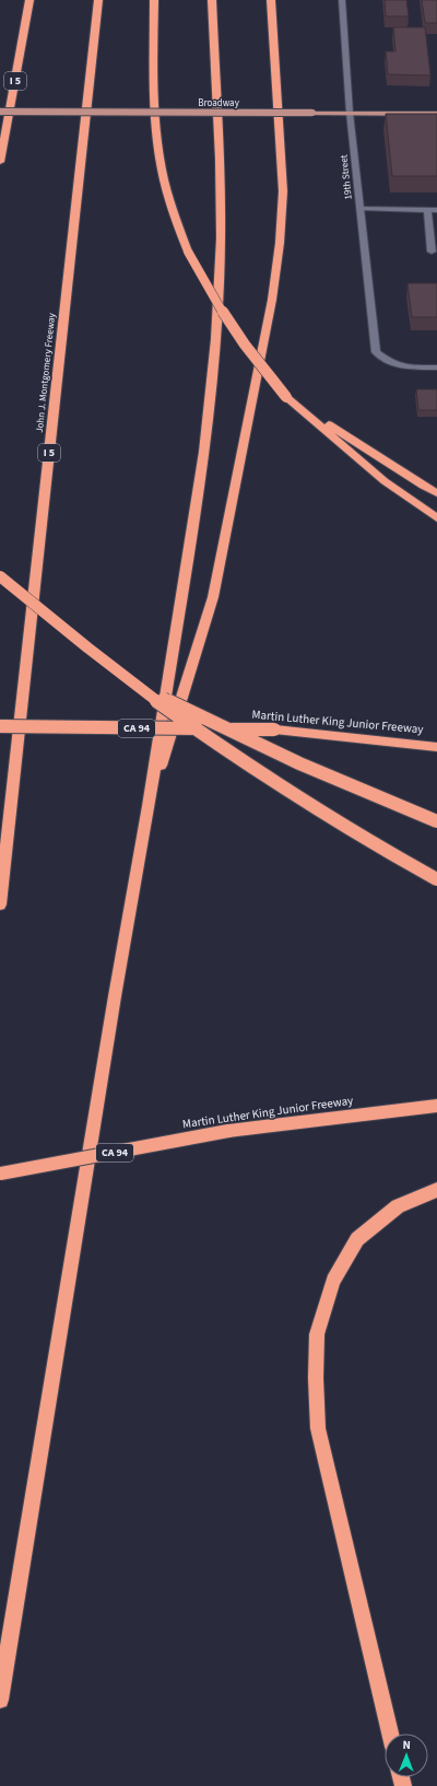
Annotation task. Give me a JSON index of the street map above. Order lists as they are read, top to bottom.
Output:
{
  "streets": {
    "highway": [
      "I 5",
      "John J. Montgomery Freeway",
      "Martin Luther King Junior Freeway",
      "CA 94"
    ],
    "main road": ["Broadway"],
    "street": ["19th Street"]
  },
  "crossings": [
    ["Broadway", "19th Street"]
  ],
  "north": "top"
}
